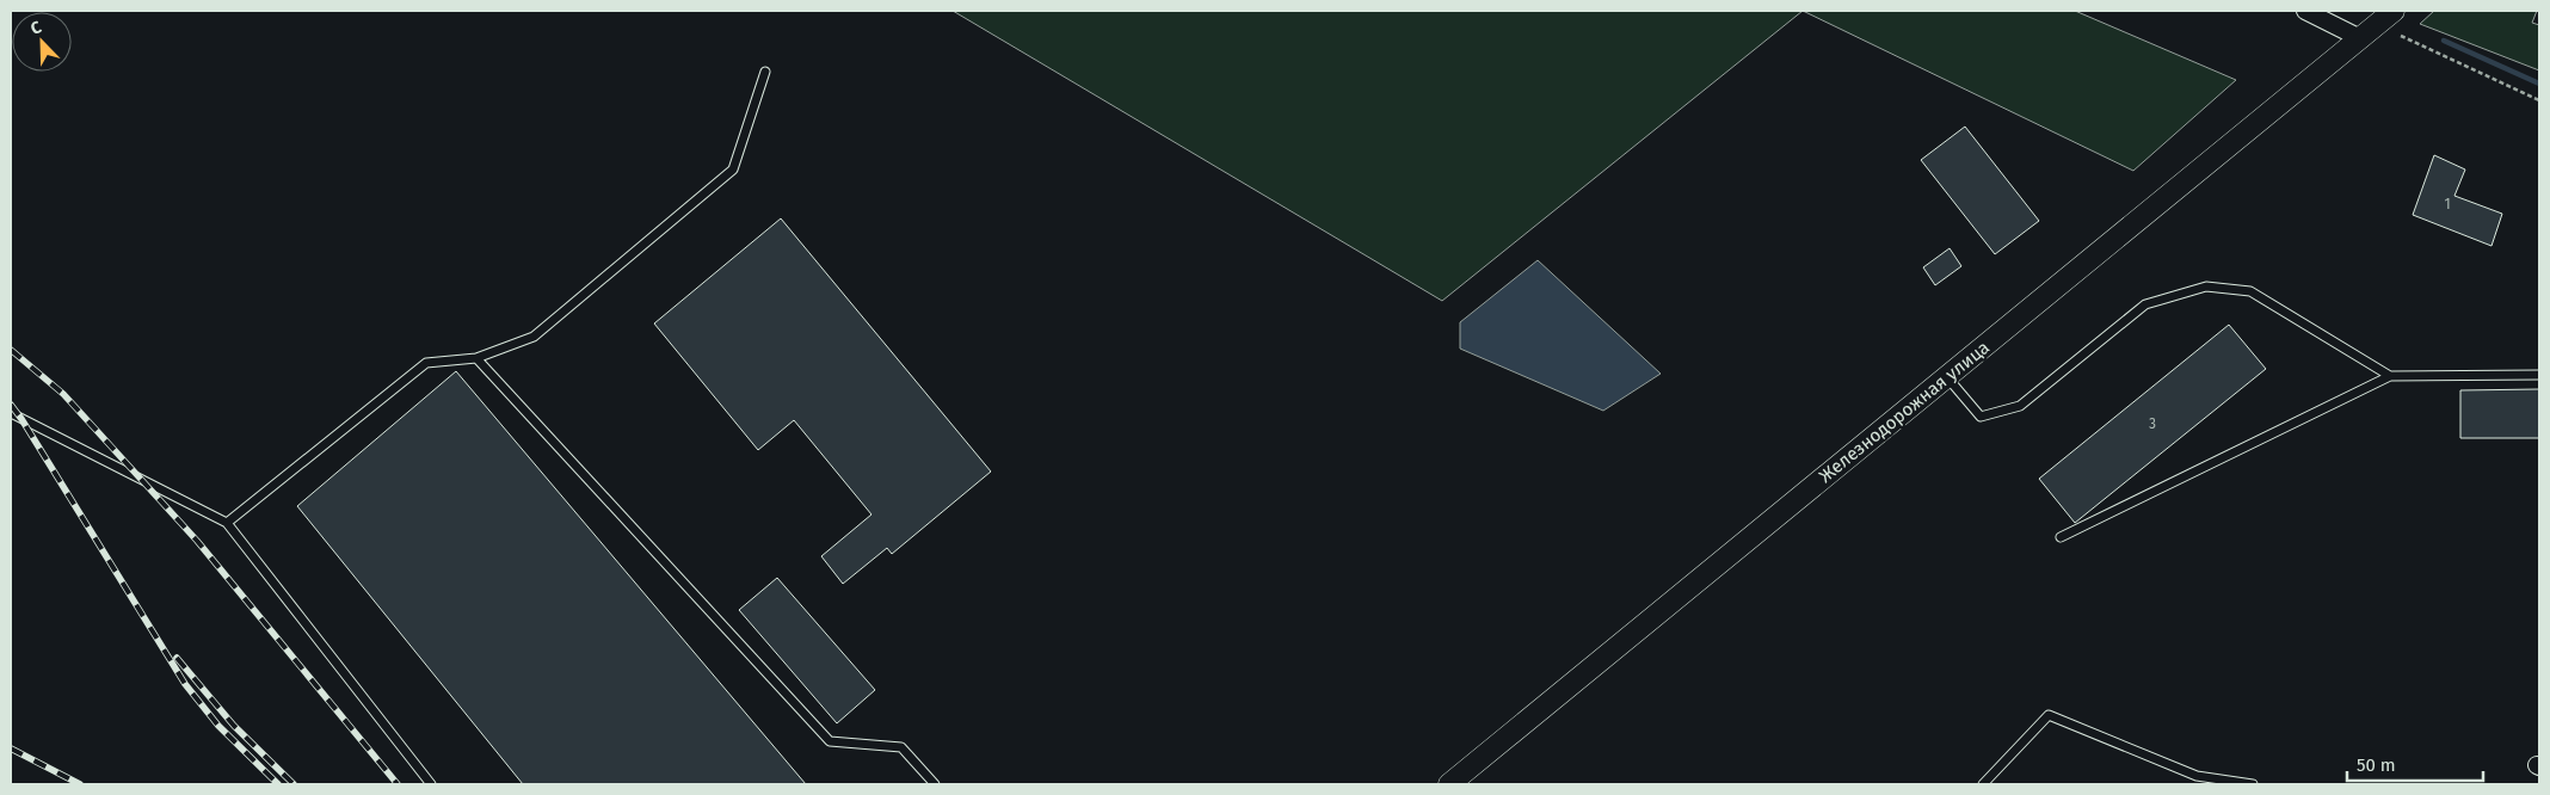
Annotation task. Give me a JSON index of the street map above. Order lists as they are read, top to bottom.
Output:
{
  "streets": {
    "street": ["Железнодорожная улица"]
  },
  "house_numbers": ["1", "3"],
  "scale_bar": "50 m",
  "north": "top left"
}
